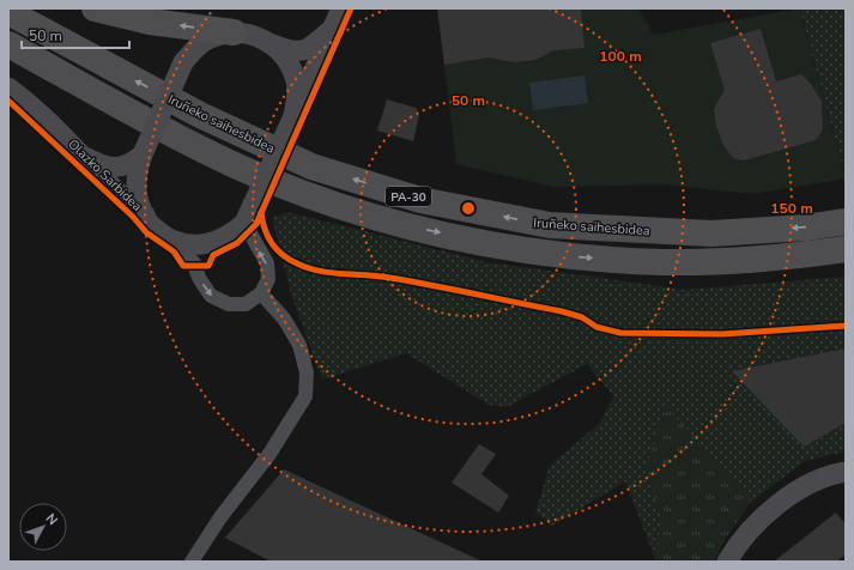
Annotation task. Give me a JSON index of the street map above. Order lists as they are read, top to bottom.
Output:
{
  "streets": {
    "highway": ["Iruñeko saihesbidea", "PA-30"],
    "cycle path": ["Olazko Sarbidea"]
  },
  "scale_bar": "50 m",
  "north": "top right",
  "rings": ["100 m", "50 m", "150 m"]
}
